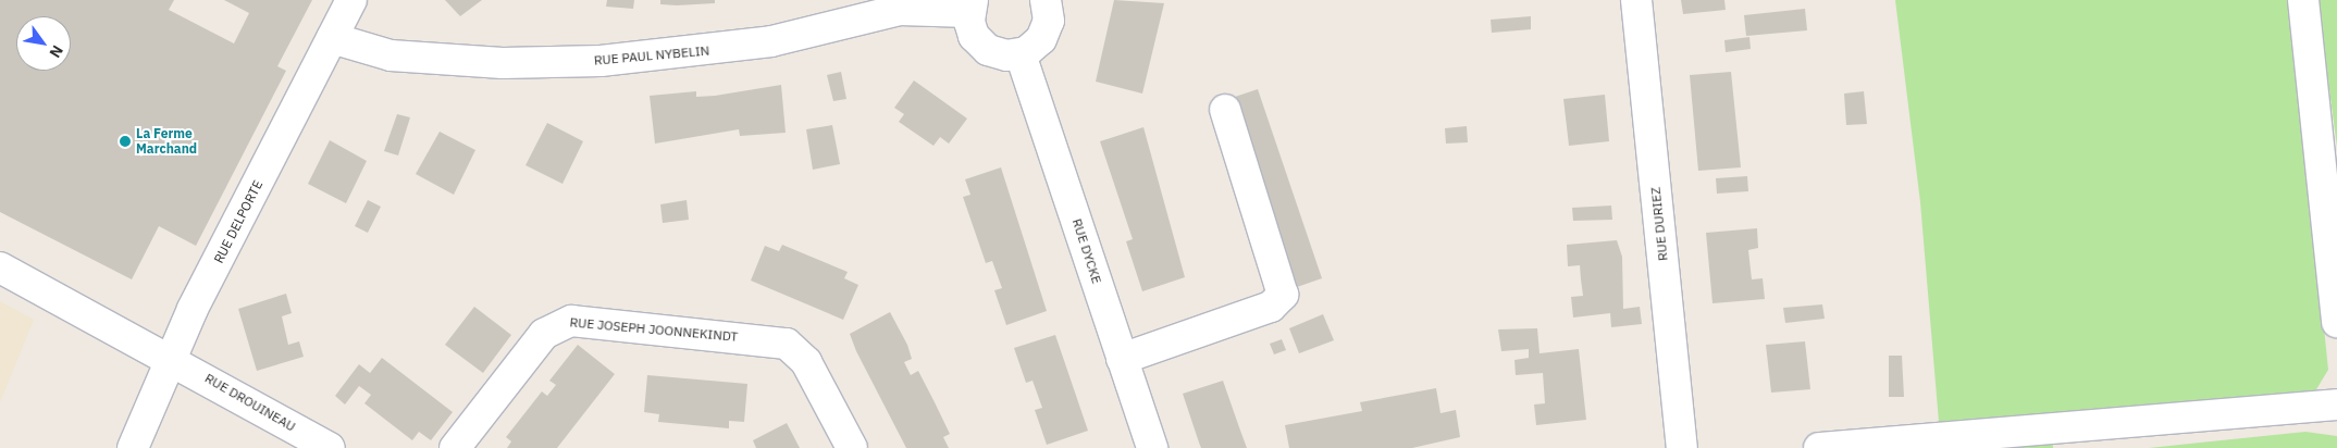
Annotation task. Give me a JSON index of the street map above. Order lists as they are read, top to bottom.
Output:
{
  "streets": {
    "street": [
      "RUE PAUL NYBELIN",
      "RUE DELPORTE",
      "RUE DURIEZ",
      "RUE DYCKE",
      "RUE JOSEPH JOONNEKINDT",
      "RUE DROUINEAU"
    ]
  },
  "crossings": [
    ["RUE PAUL NYBELIN", "RUE DELPORTE"],
    ["RUE DELPORTE", "RUE DROUINEAU"]
  ],
  "places": ["La Ferme Marchand"],
  "north": "bottom right"
}
